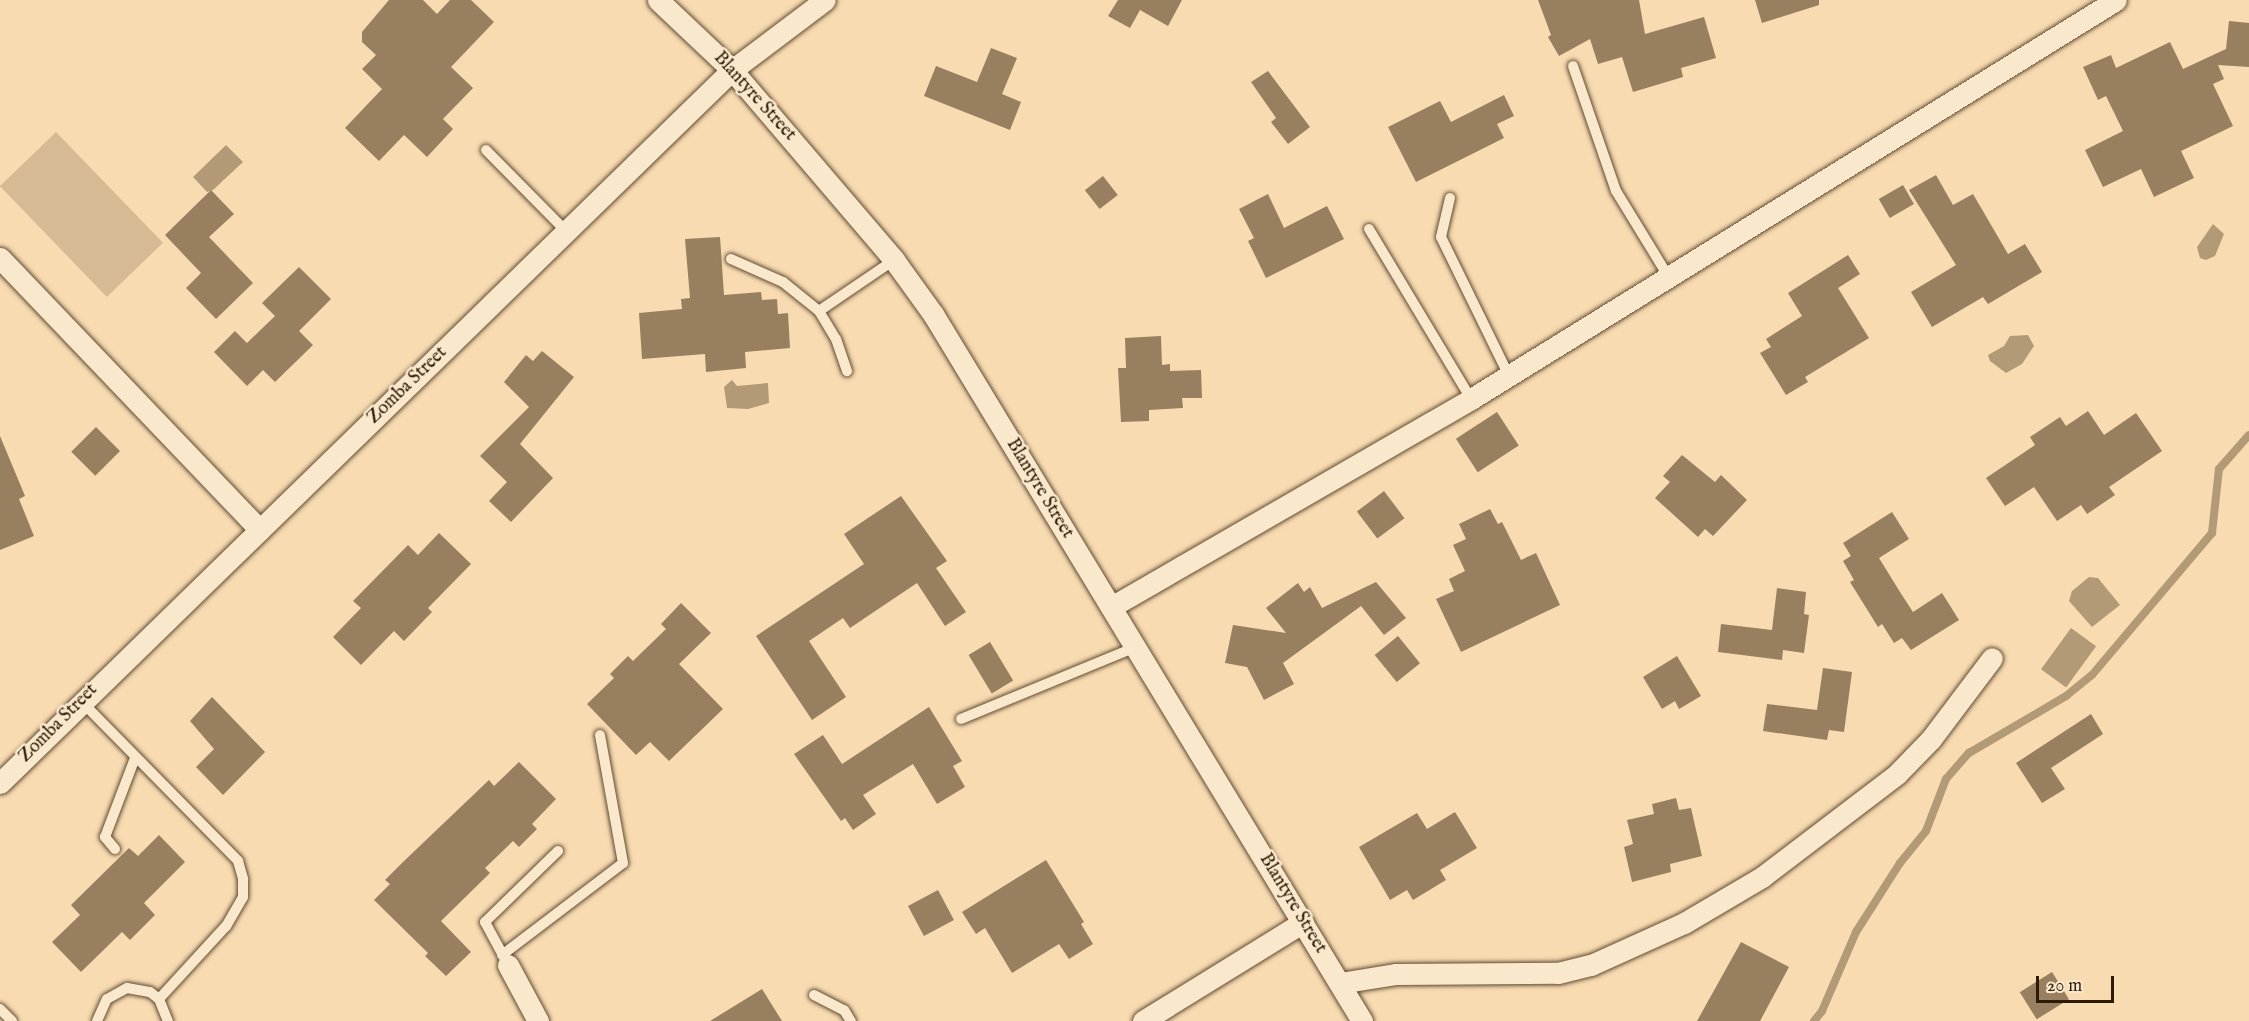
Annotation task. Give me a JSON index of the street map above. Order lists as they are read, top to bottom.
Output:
{
  "streets": {
    "street": ["Blantyre Street", "Zomba Street"]
  },
  "crossings": [
    ["Blantyre Street", "Zomba Street"]
  ],
  "scale_bar": "20 m"
}
